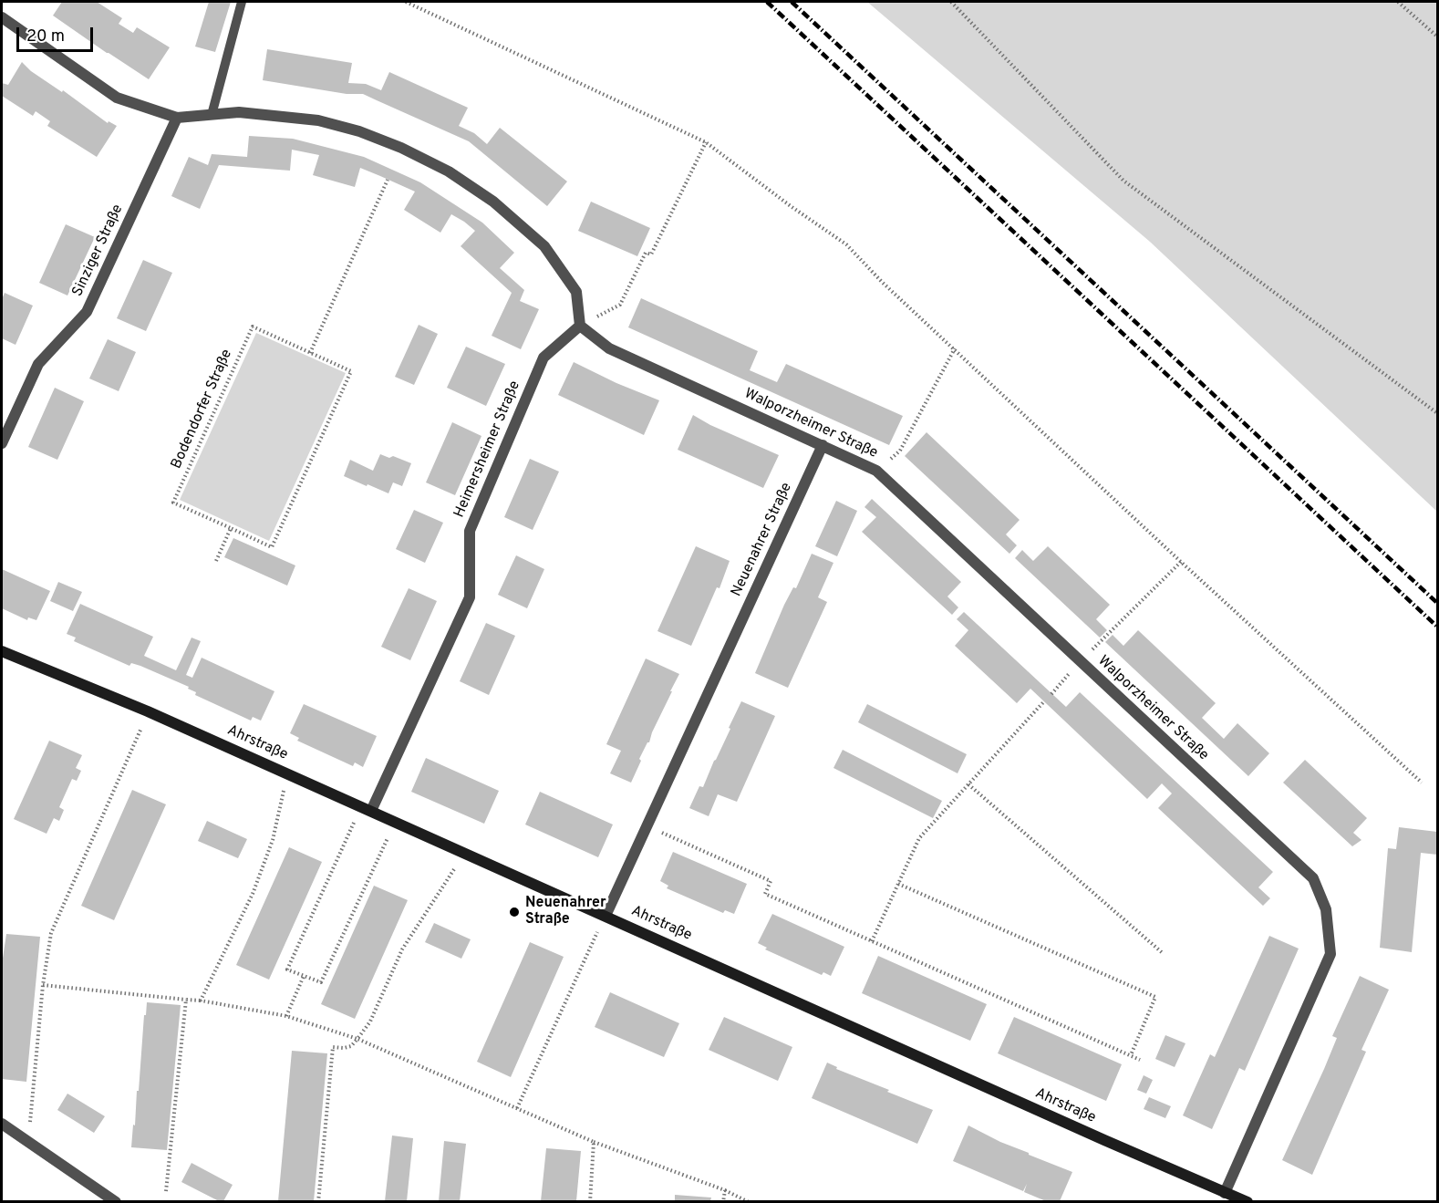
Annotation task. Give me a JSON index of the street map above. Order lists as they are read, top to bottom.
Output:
{
  "streets": {
    "street": [
      "Sinziger Straße",
      "Walporzheimer Straße",
      "Heimersheimer Straße",
      "Neuenahrer Straße",
      "Ahrstraße"
    ],
    "path": ["Bodendorfer Straße"]
  },
  "crossings": [
    ["Walporzheimer Straße", "Heimersheimer Straße"],
    ["Walporzheimer Straße", "Neuenahrer Straße"],
    ["Walporzheimer Straße", "Ahrstraße"],
    ["Heimersheimer Straße", "Ahrstraße"],
    ["Neuenahrer Straße", "Ahrstraße"]
  ],
  "places": ["Neuenahrer Straße"],
  "scale_bar": "20 m"
}
